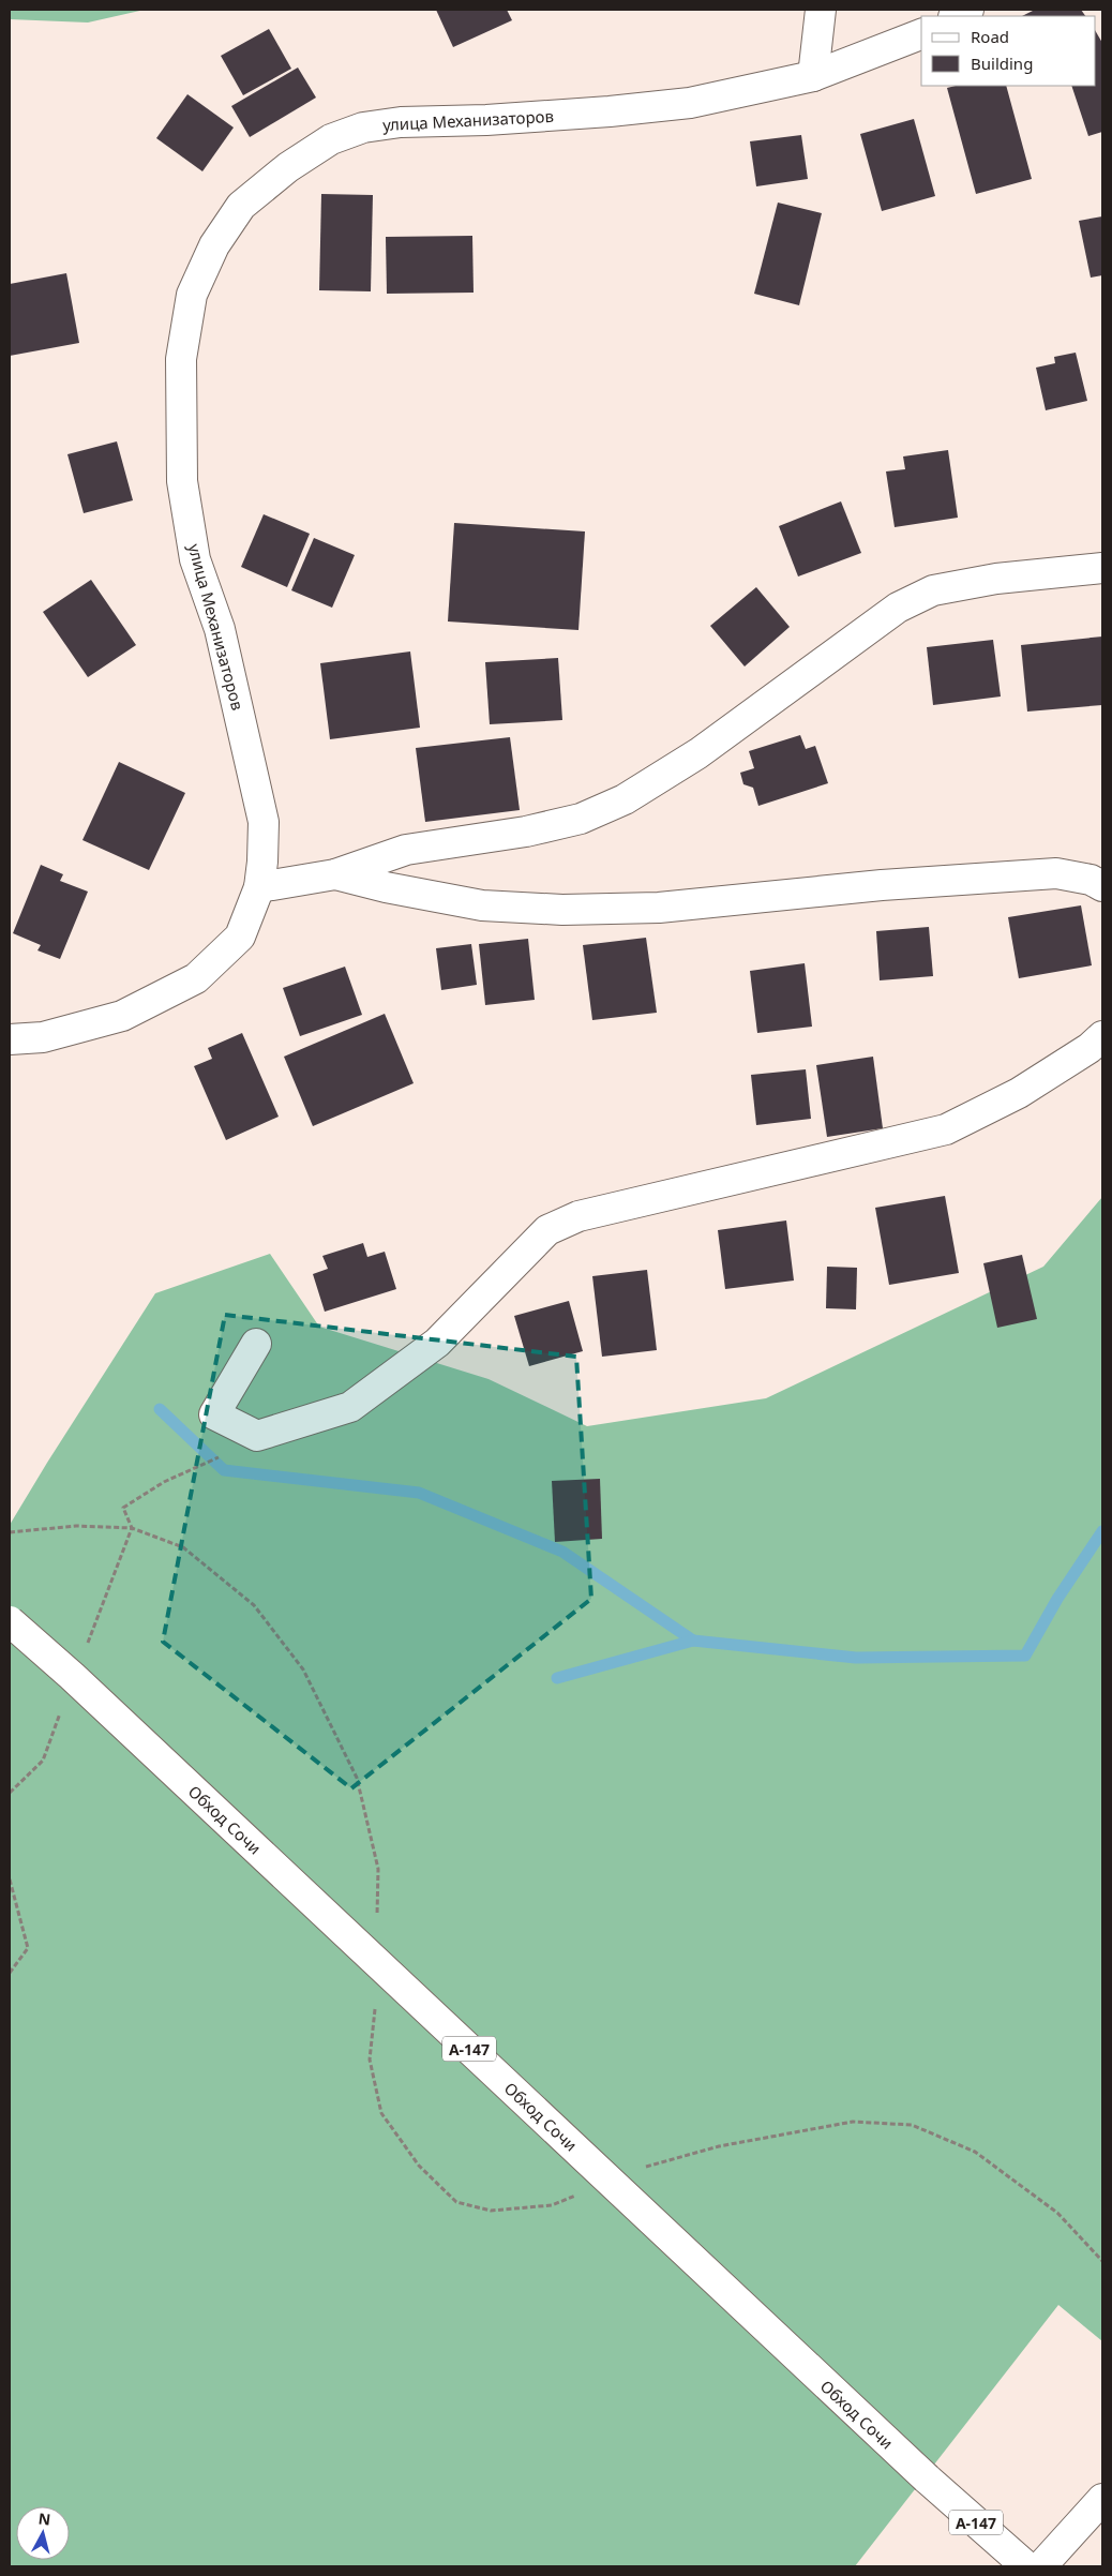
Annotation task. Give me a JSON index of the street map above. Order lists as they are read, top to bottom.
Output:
{
  "streets": {
    "main road": ["улица Механизаторов", "Обход Сочи", "А-147"]
  },
  "legend": ["Road", "Building"],
  "north": "top"
}
